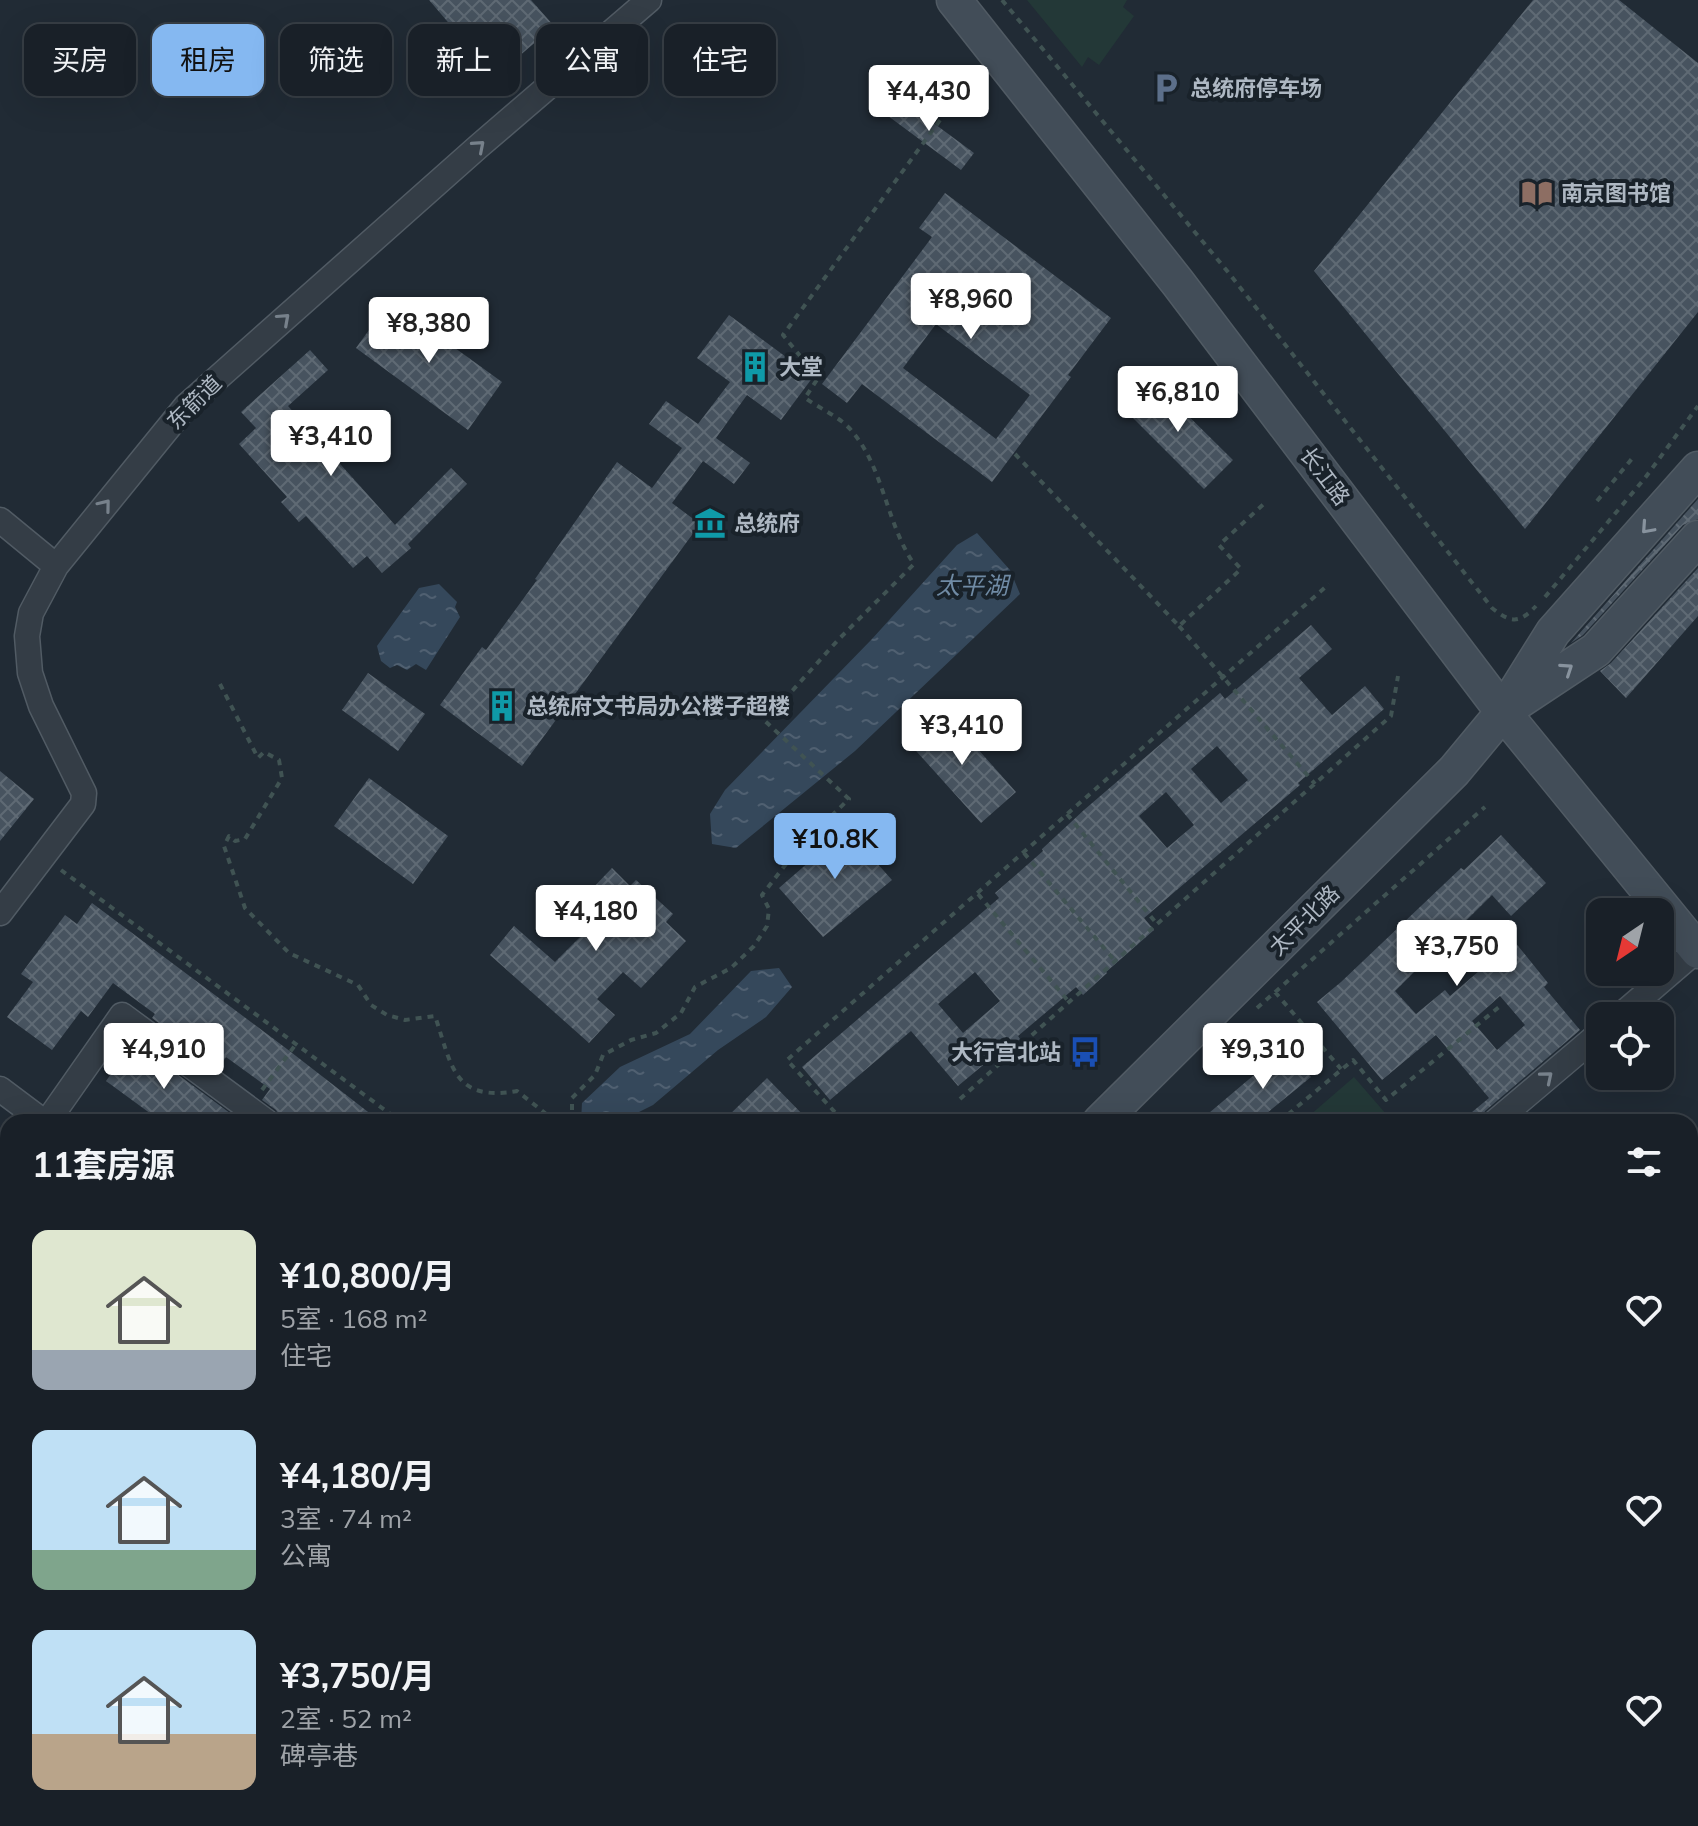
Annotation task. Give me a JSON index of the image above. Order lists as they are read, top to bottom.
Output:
{
  "streets": {
    "main road": ["长江路", "太平北路"],
    "street": ["东箭道"]
  },
  "crossings": [
    ["长江路", "太平北路"]
  ],
  "one_way": ["东箭道"],
  "water": ["太平湖"],
  "places": {
    "parking": ["总统府停车场"],
    "library": ["南京图书馆"],
    "building": ["大堂", "总统府文书局办公楼子超楼"],
    "museum": ["总统府"],
    "bus stop": ["大行宫北站"]
  },
  "north": "bottom left",
  "page": {
    "chip": [
      "买房",
      "租房",
      "筛选",
      "新上",
      "公寓",
      "住宅"
    ],
    "price": [
      "¥4,430",
      "¥8,960",
      "¥8,380",
      "¥6,810",
      "¥3,410",
      "¥3,410",
      "¥10.8K",
      "¥4,180",
      "¥3,750",
      "¥4,910",
      "¥9,310"
    ],
    "heading": "11套房源",
    "list": [
      {
        "name": "¥10,800/月",
        "note": "5室 · 168 m² · 住宅"
      },
      {
        "name": "¥4,180/月",
        "note": "3室 · 74 m² · 公寓"
      },
      {
        "name": "¥3,750/月",
        "note": "2室 · 52 m² · 碑亭巷"
      }
    ]
  }
}
